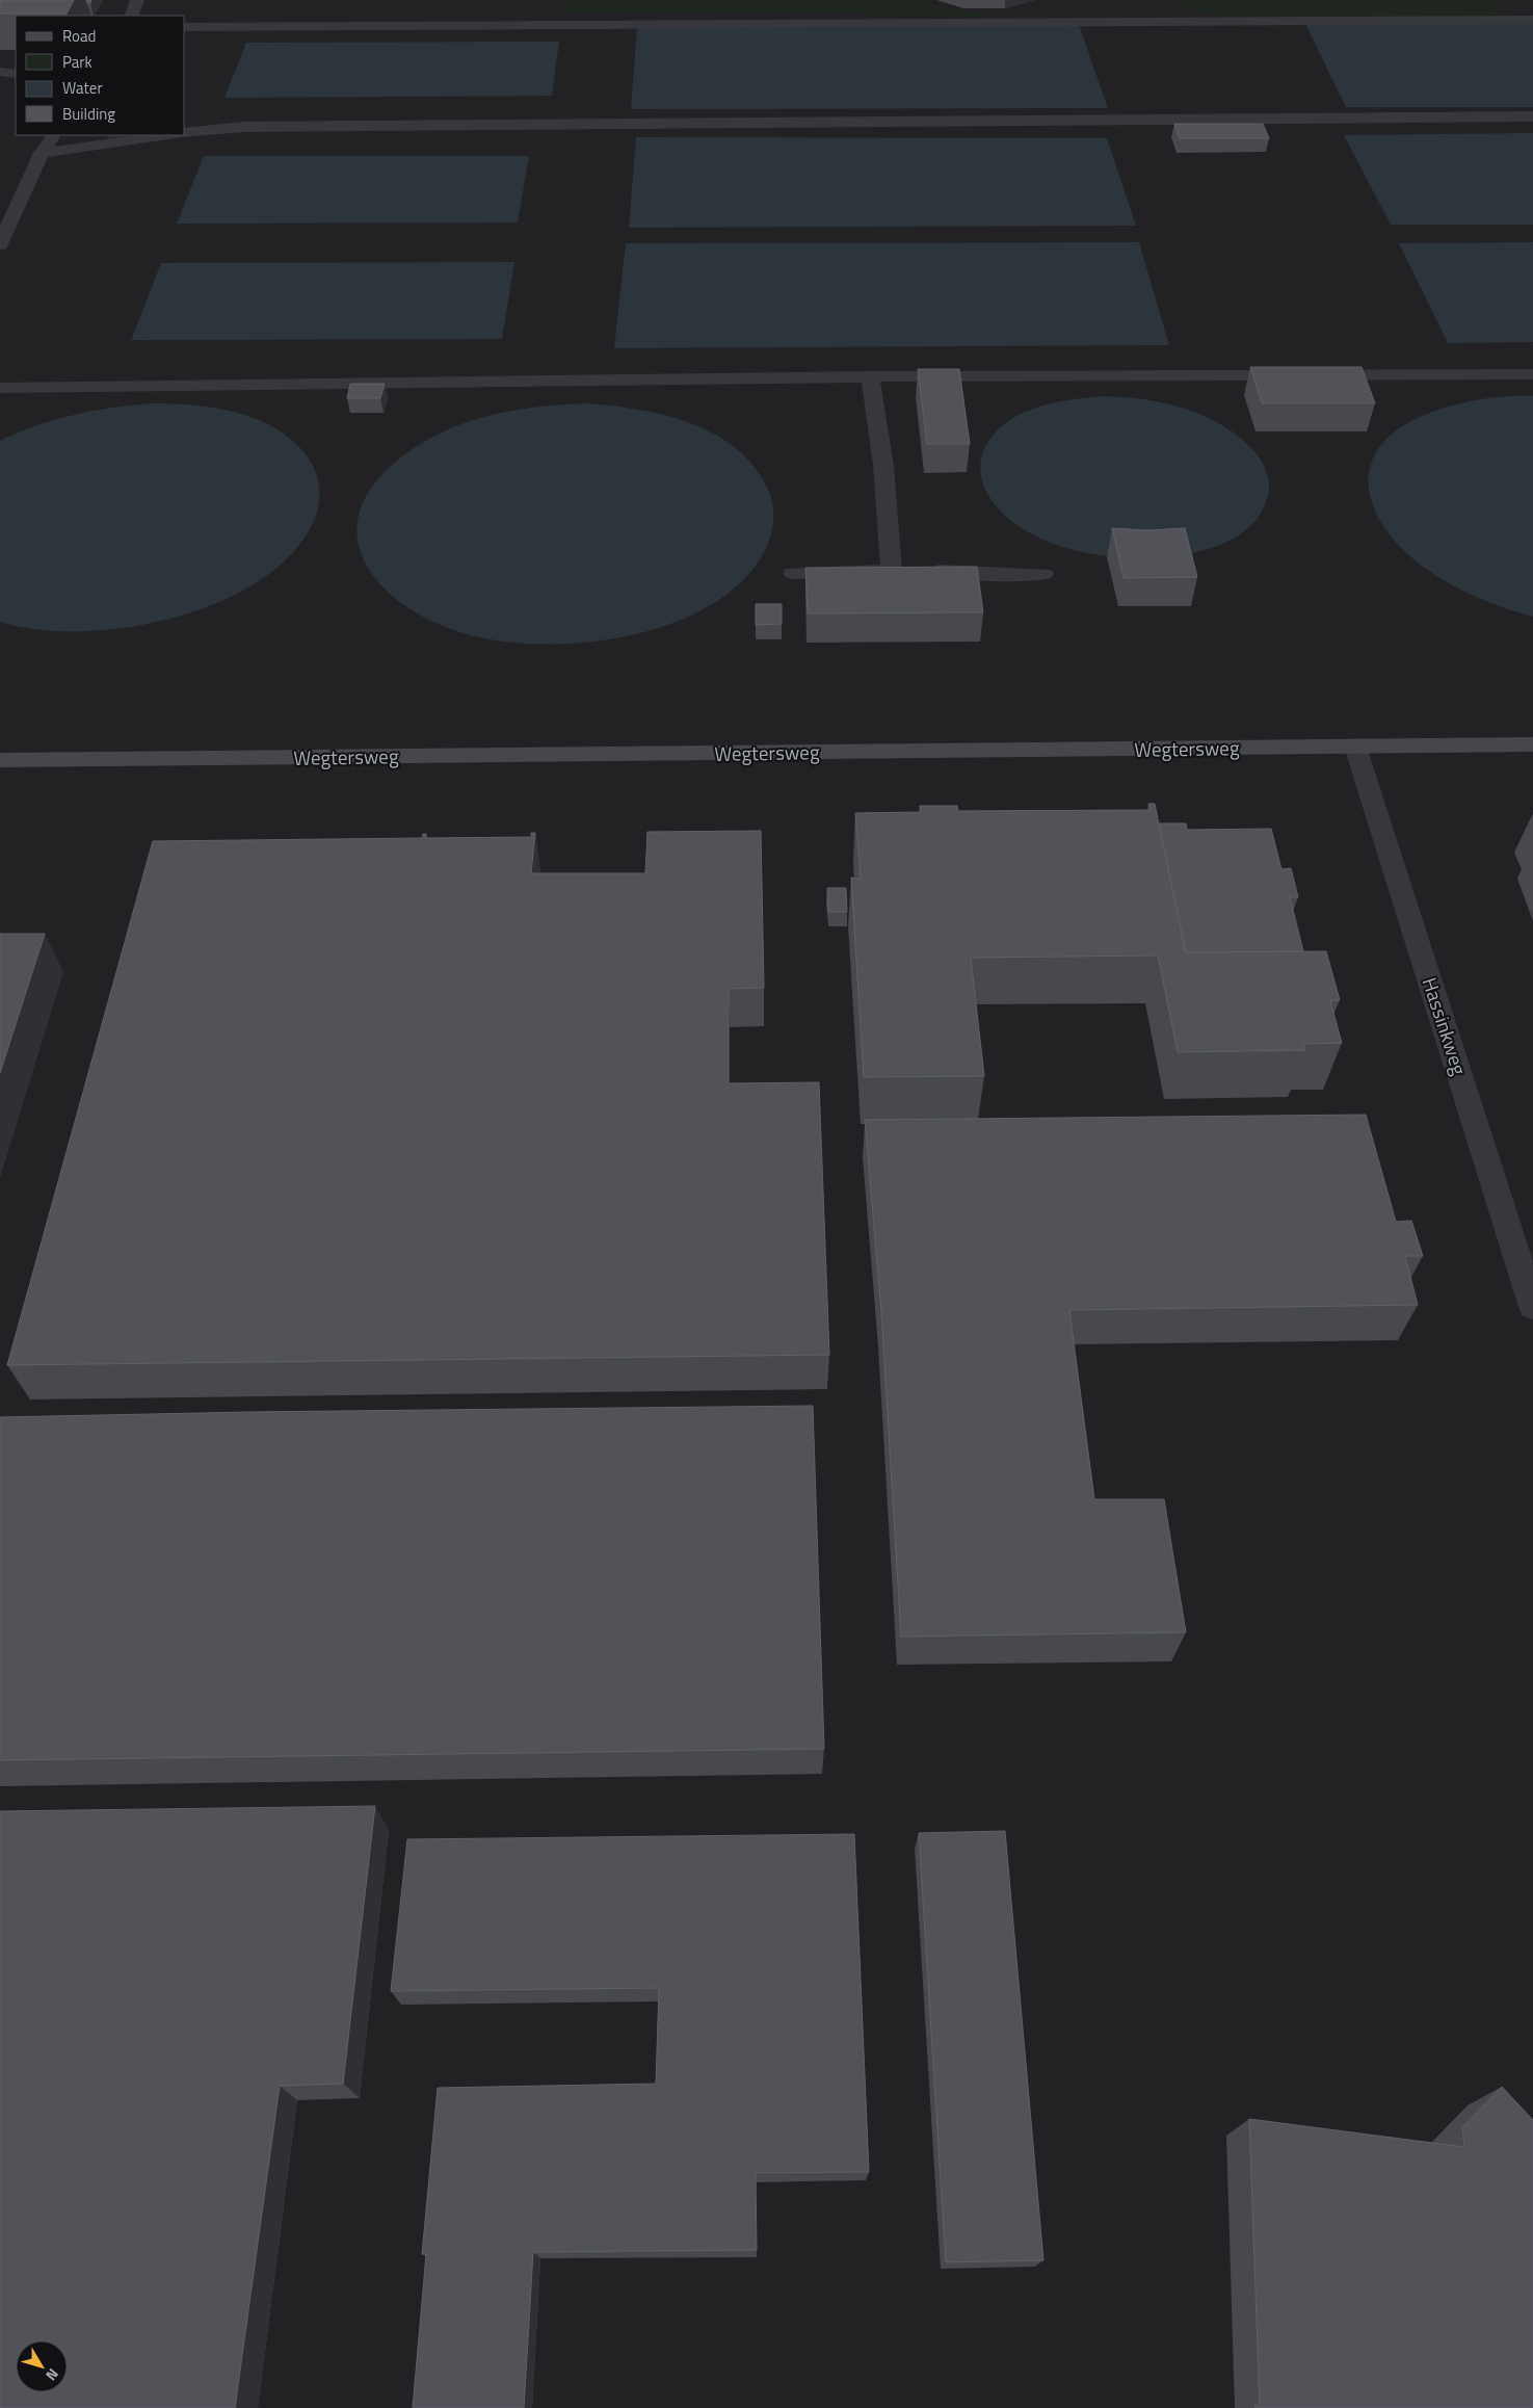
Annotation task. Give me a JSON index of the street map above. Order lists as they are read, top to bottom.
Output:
{
  "streets": {
    "street": ["Wegtersweg", "Hassinkweg"]
  },
  "crossings": [
    ["Wegtersweg", "Hassinkweg"]
  ],
  "legend": [
    "Road",
    "Park",
    "Water",
    "Building"
  ],
  "north": "bottom right"
}
